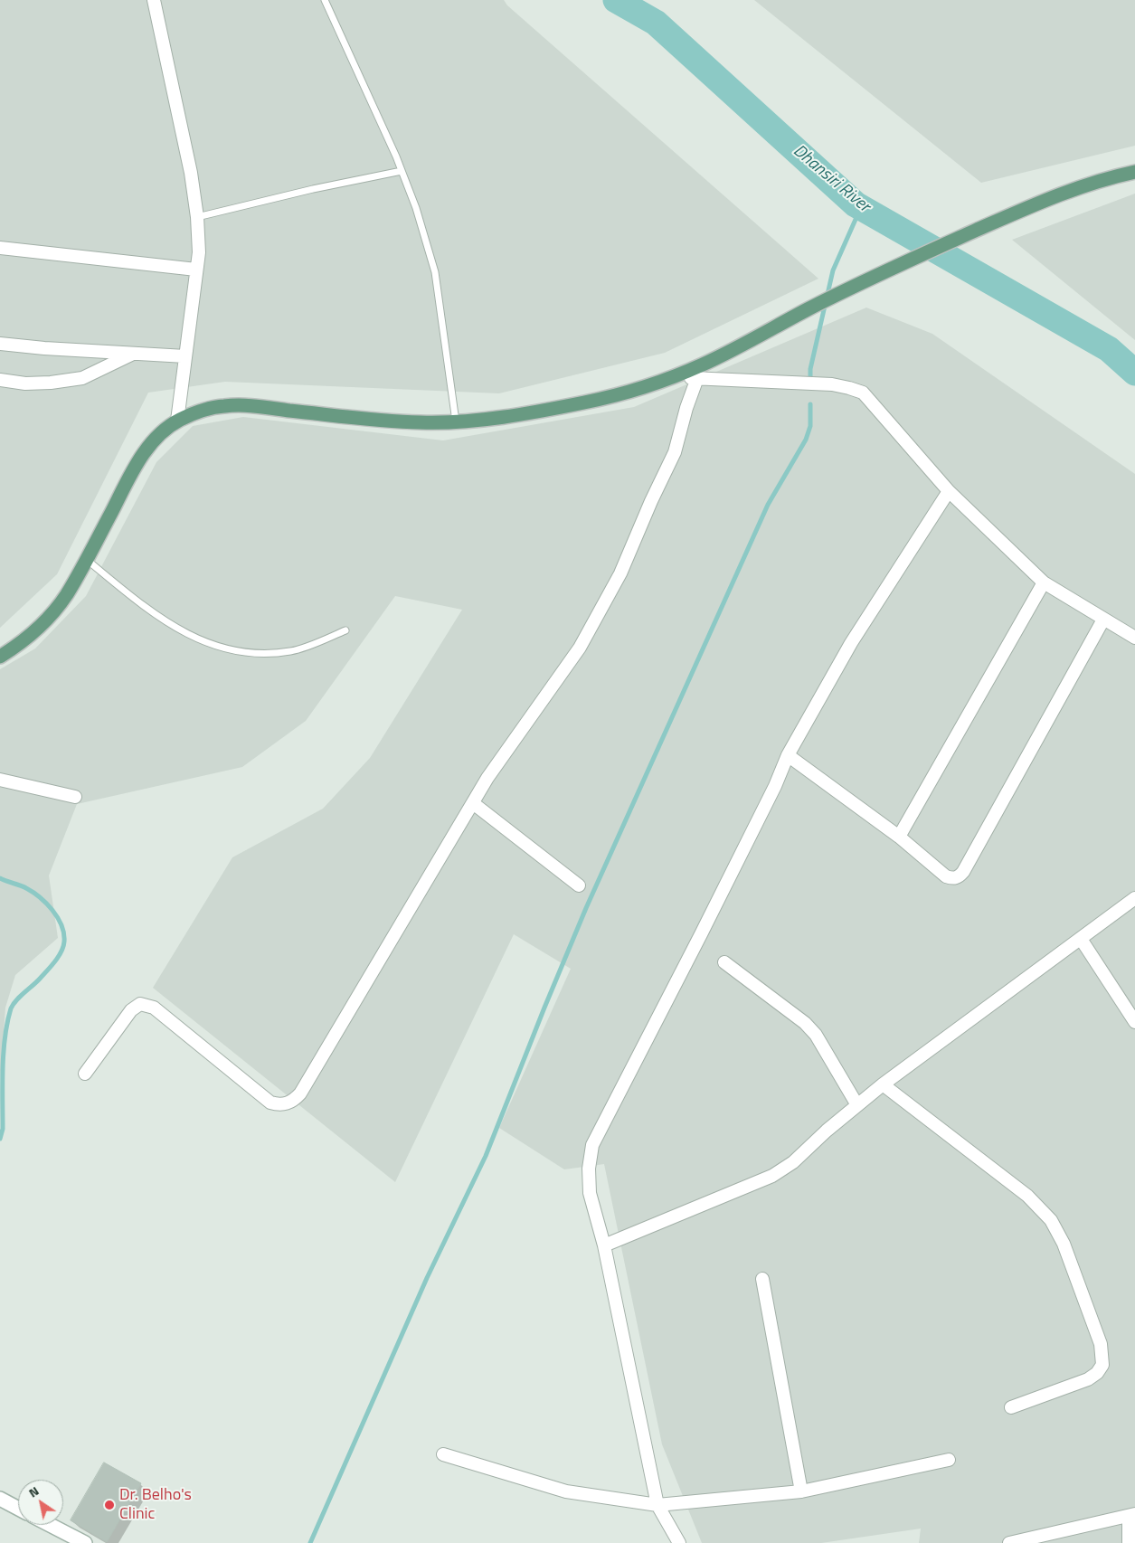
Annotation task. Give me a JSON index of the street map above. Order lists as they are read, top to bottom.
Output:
{
  "water": ["Dhansiri River"],
  "places": ["Dr. Belho's Clinic"],
  "north": "top left"
}
